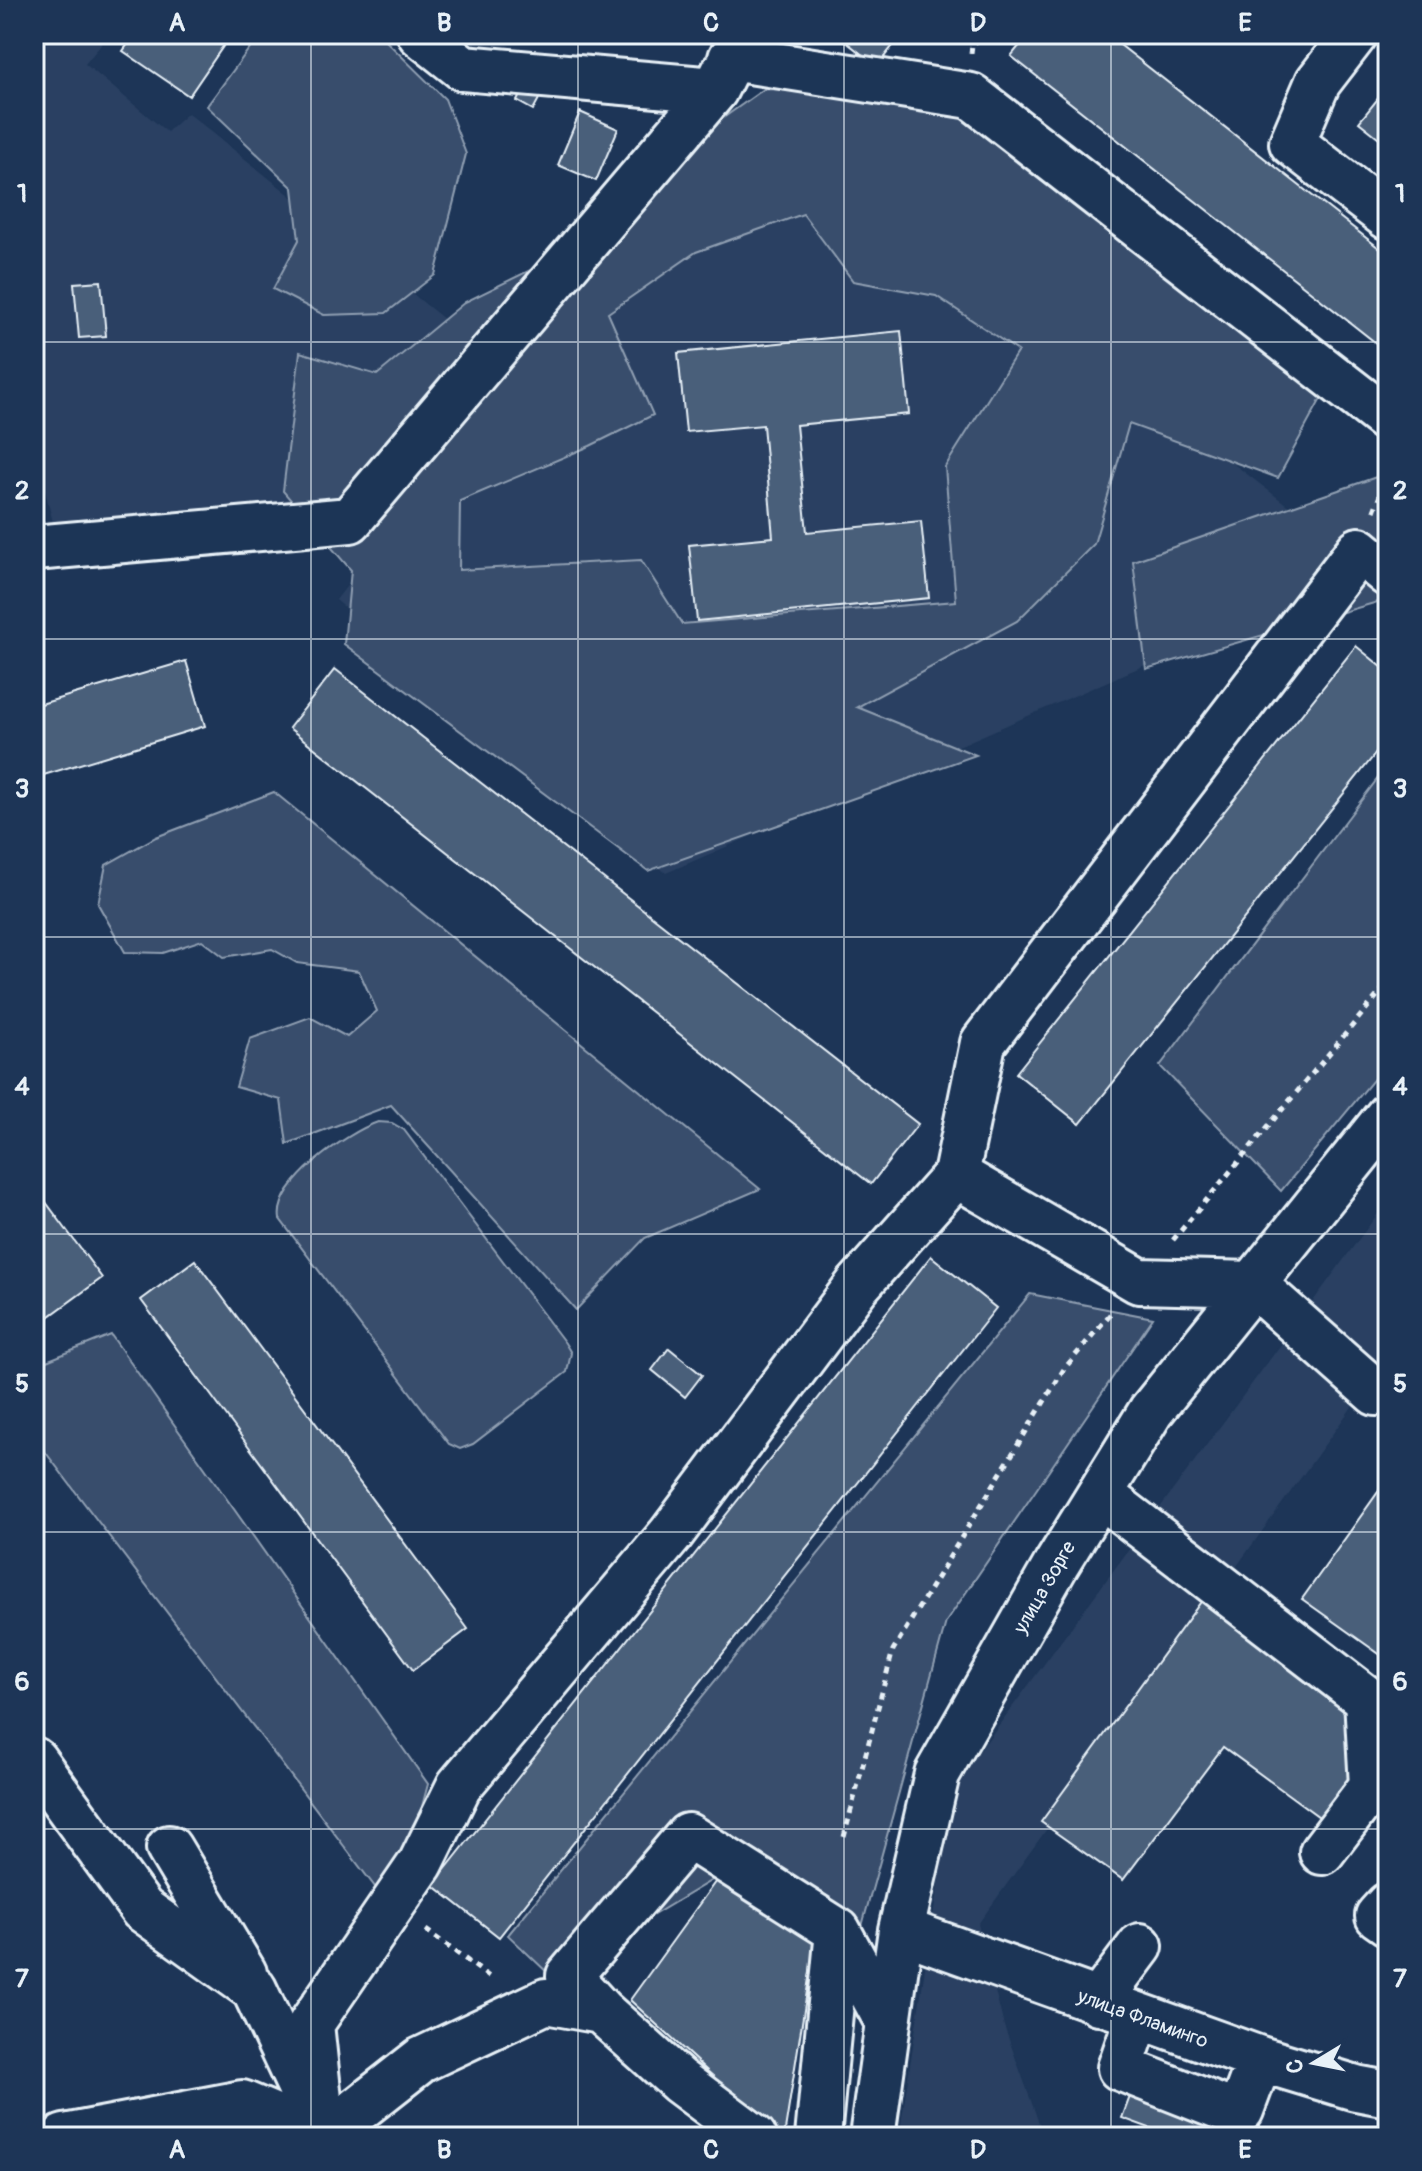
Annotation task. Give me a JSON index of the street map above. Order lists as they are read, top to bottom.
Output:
{
  "streets": {
    "street": ["улица Зорге", "улица Фламинго"]
  },
  "crossings": [
    ["улица Зорге", "улица Фламинго"]
  ],
  "north": "left",
  "grid": {
    "columns": [
      "A",
      "B",
      "C",
      "D",
      "E"
    ],
    "rows": [
      "1",
      "2",
      "3",
      "4",
      "5",
      "6",
      "7"
    ]
  }
}
